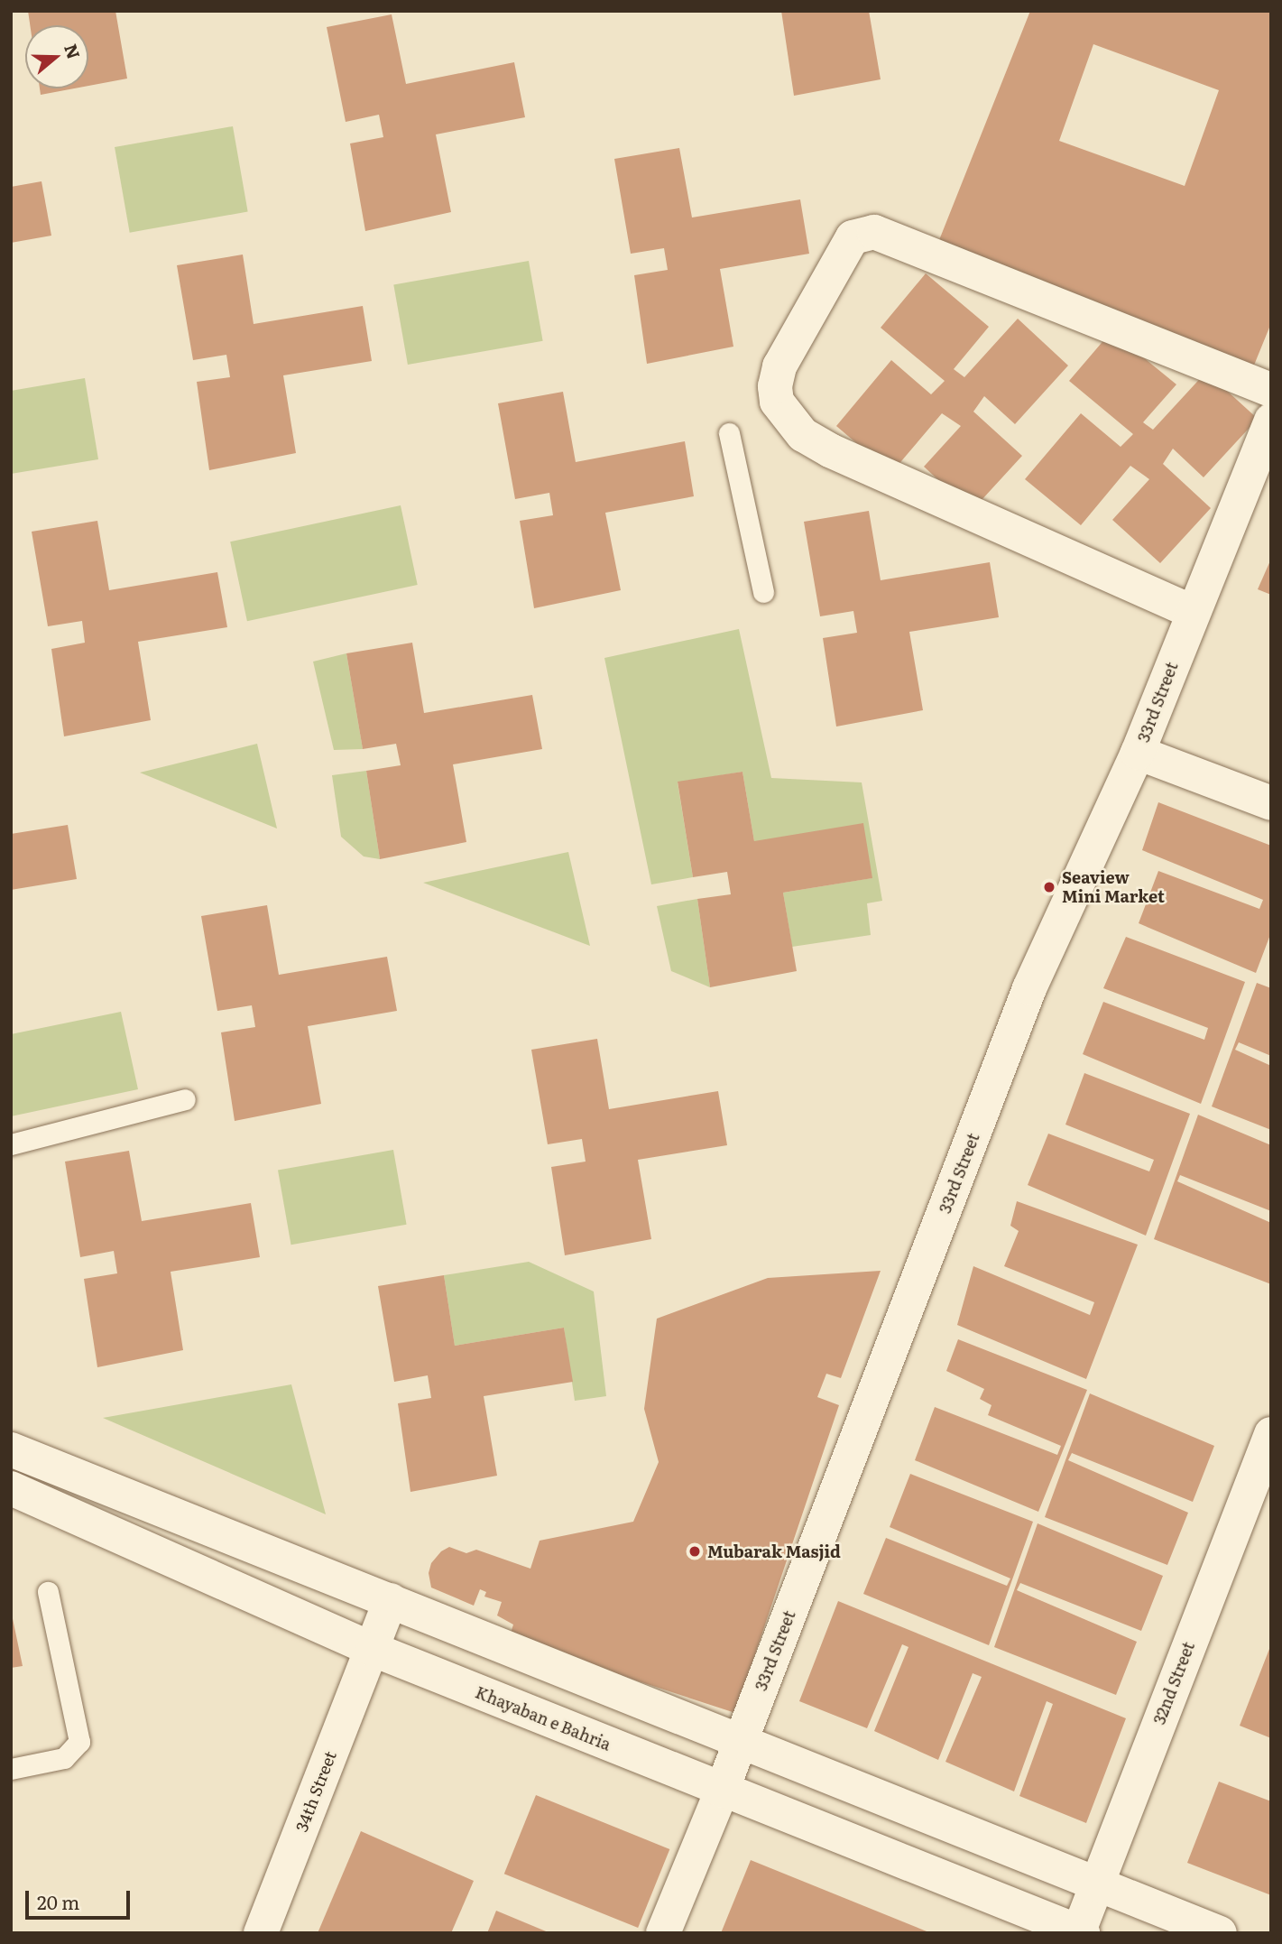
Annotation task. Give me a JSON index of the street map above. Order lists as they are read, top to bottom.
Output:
{
  "streets": {
    "street": [
      "33rd Street",
      "32nd Street",
      "Khayaban e Bahria",
      "34th Street"
    ]
  },
  "crossings": [
    ["33rd Street", "Khayaban e Bahria"],
    ["32nd Street", "Khayaban e Bahria"],
    ["Khayaban e Bahria", "34th Street"]
  ],
  "places": ["Seaview Mini Market", "Mubarak Masjid"],
  "scale_bar": "20 m",
  "north": "right"
}
